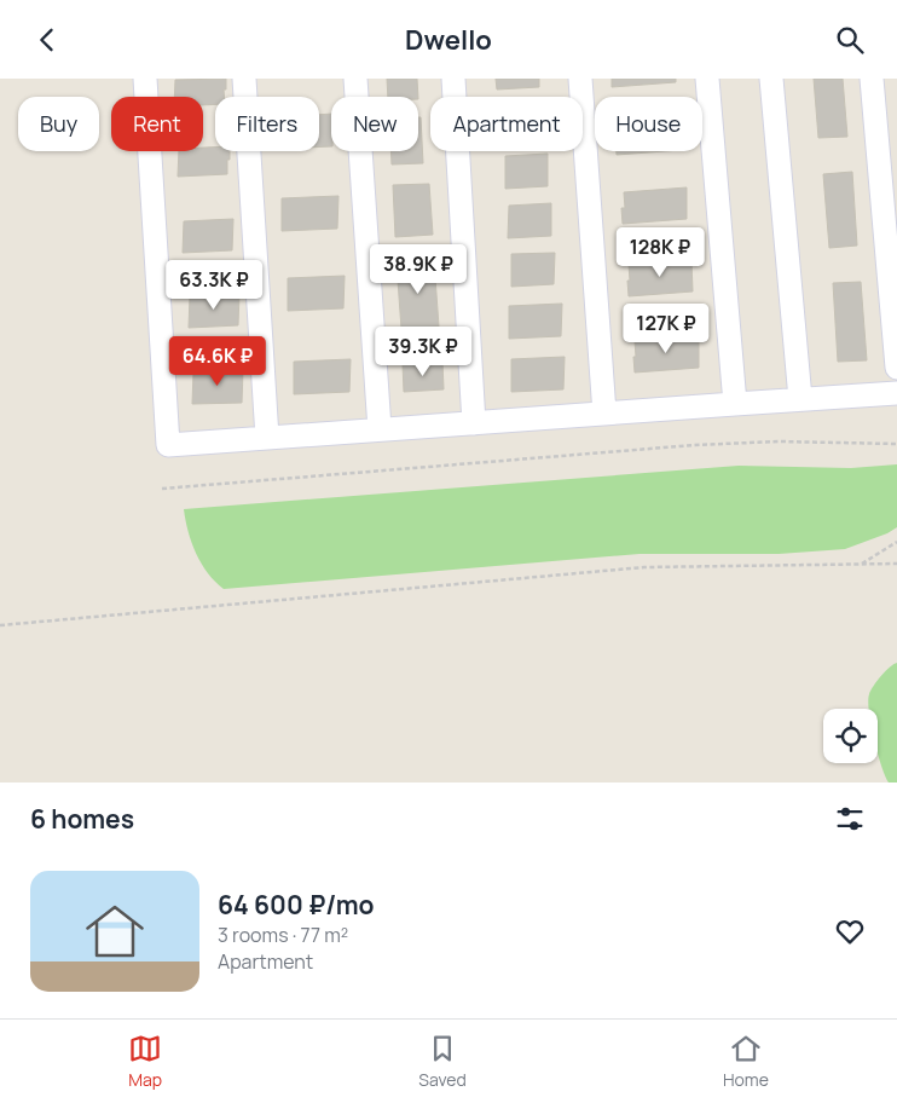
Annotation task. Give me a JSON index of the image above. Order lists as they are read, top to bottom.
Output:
{
  "page": {
    "header": "Dwello",
    "chip": [
      "Buy",
      "Rent",
      "Filters",
      "New",
      "Apartment",
      "House"
    ],
    "price": [
      "128K ₽",
      "38.9K ₽",
      "63.3K ₽",
      "127K ₽",
      "39.3K ₽",
      "64.6K ₽"
    ],
    "heading": "6 homes",
    "list": [
      {
        "name": "64 600 ₽/mo",
        "note": "3 rooms · 77 m² · Apartment"
      }
    ],
    "tabs": ["Map", "Saved", "Home"]
  }
}
